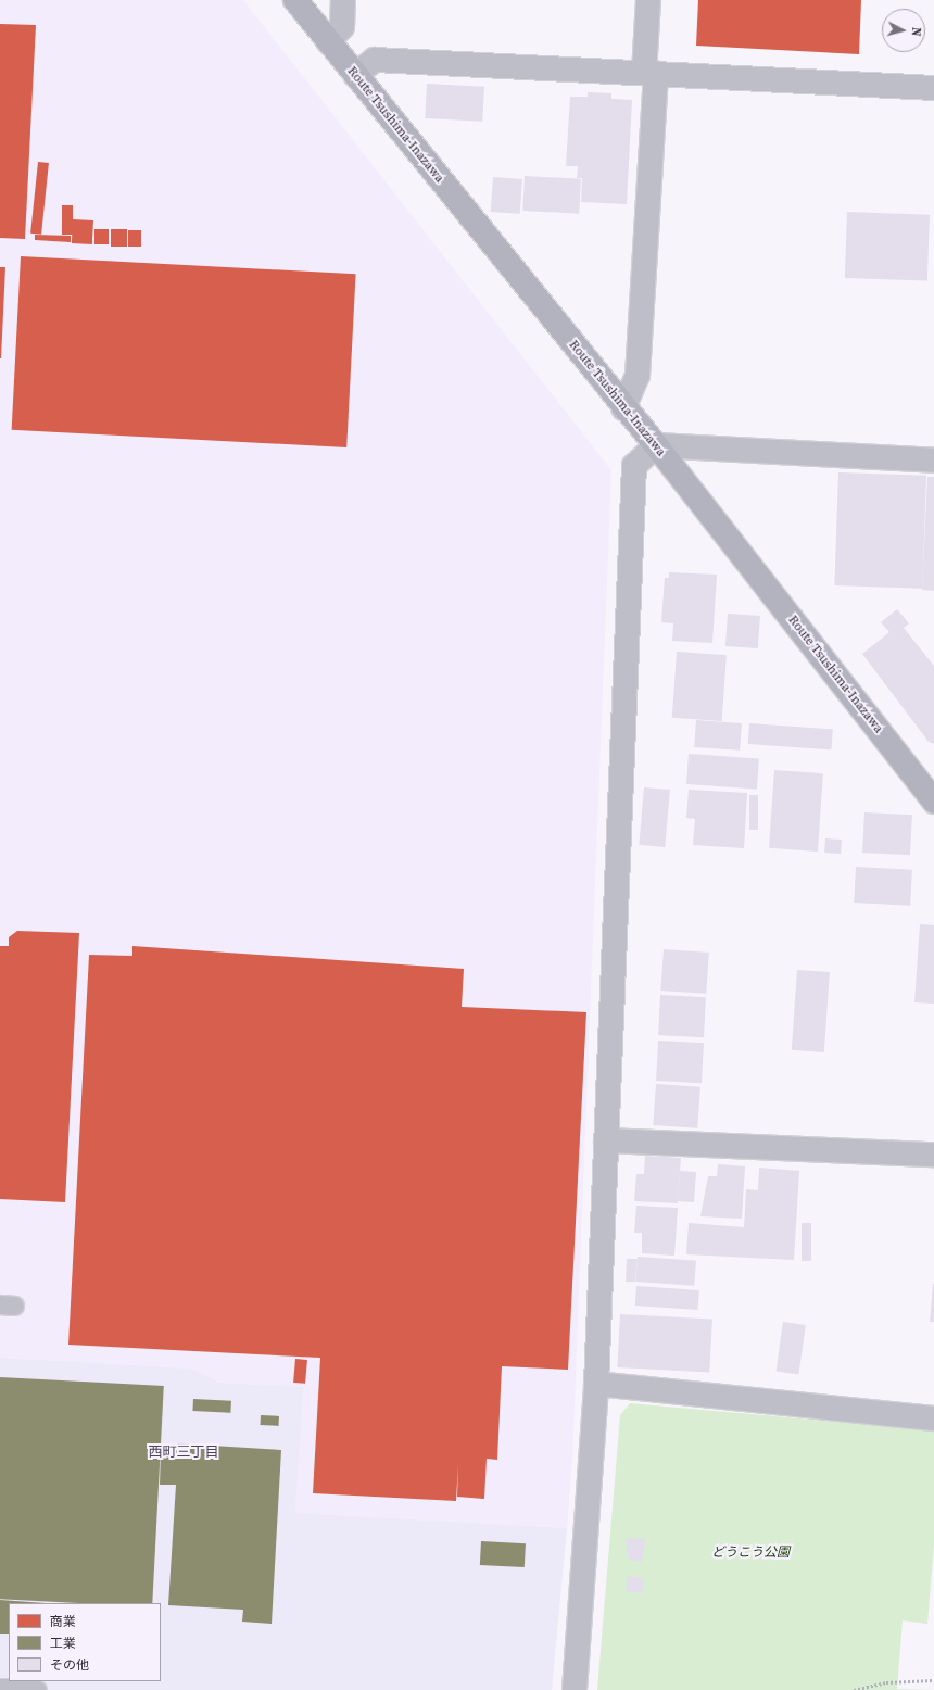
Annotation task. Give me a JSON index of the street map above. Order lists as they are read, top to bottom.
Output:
{
  "streets": {
    "main road": ["Route Tsushima-Inazawa"]
  },
  "districts": ["西町三丁目"],
  "parks": ["どうこう公園"],
  "legend": ["商業", "工業", "その他"],
  "north": "right"
}
